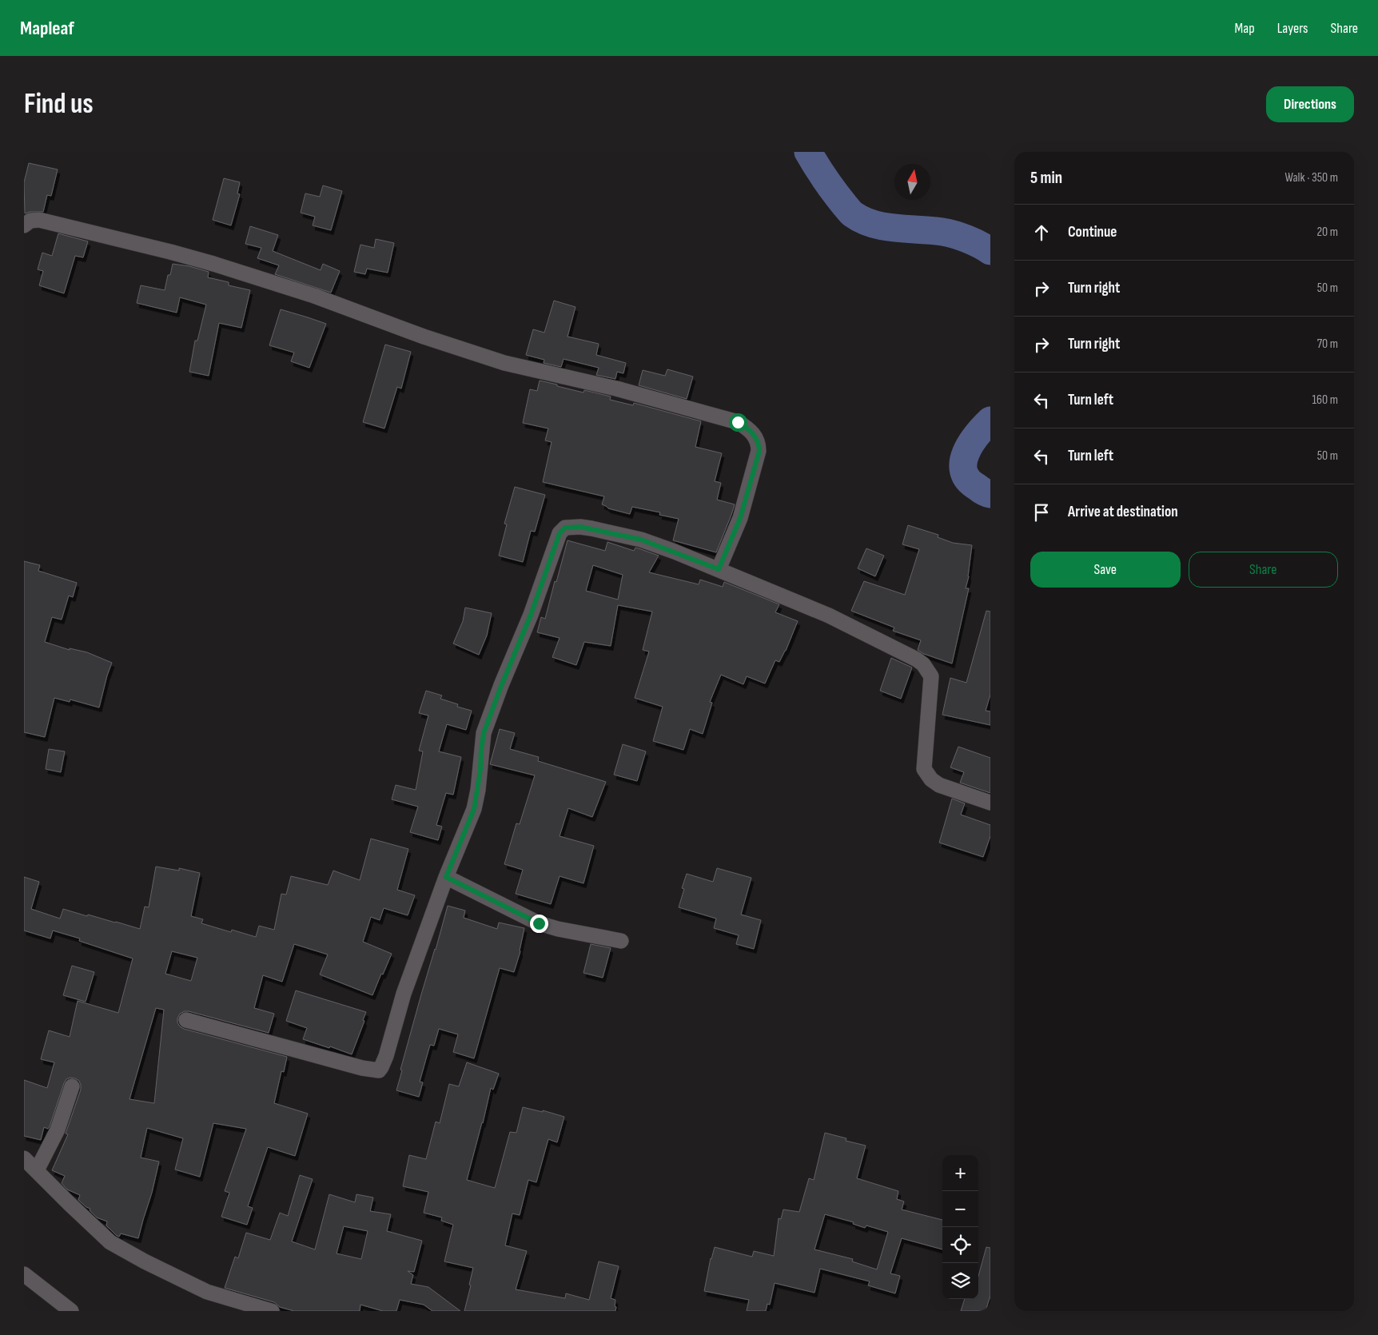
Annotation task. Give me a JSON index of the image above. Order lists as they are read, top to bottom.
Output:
{
  "north": "top",
  "page": {
    "header": "Mapleaf",
    "nav": ["Map", "Layers", "Share"],
    "buttons": [
      "Directions",
      ["Save", "Share"]
    ],
    "title": "Find us",
    "heading": ["5 min", "Walk · 350 m"],
    "list": [
      ["Continue", "20 m"],
      ["Turn right", "50 m"],
      ["Turn right", "70 m"],
      ["Turn left", "160 m"],
      ["Turn left", "50 m"],
      "Arrive at destination"
    ],
    "map_buttons": ["+", "−"]
  }
}
